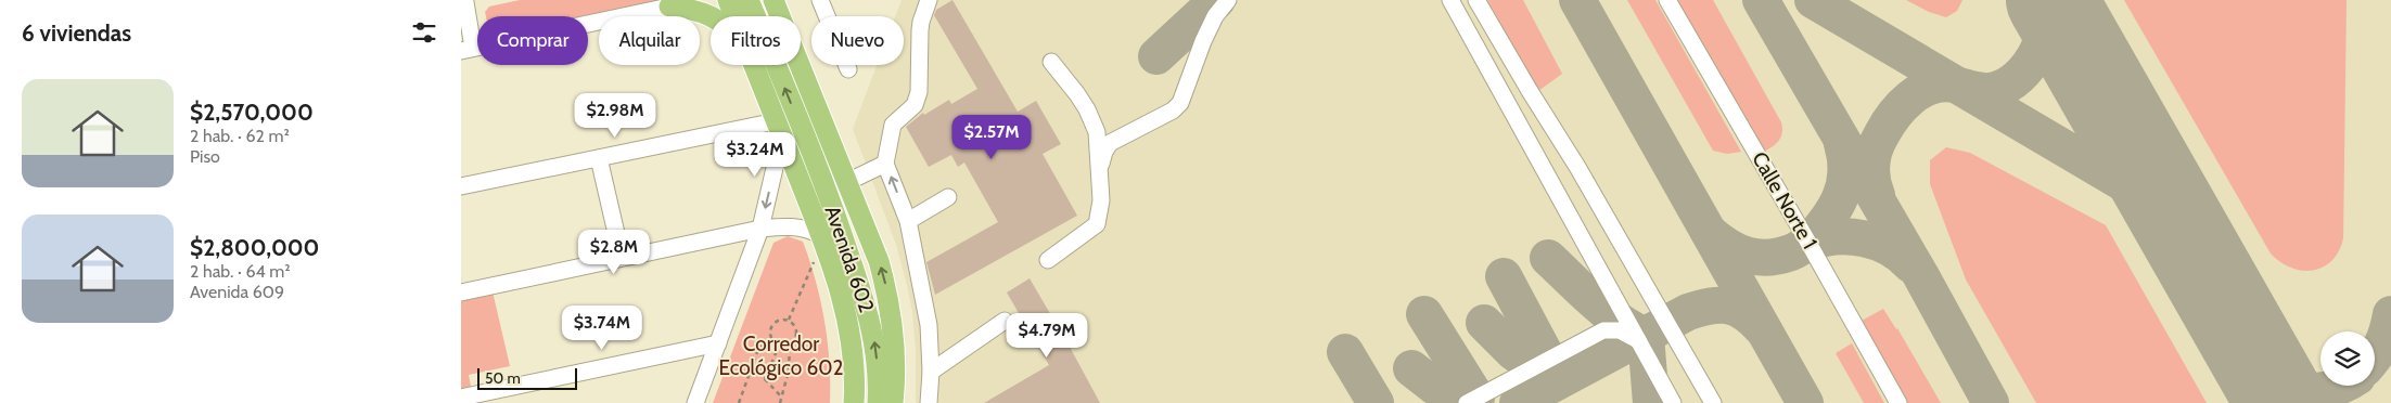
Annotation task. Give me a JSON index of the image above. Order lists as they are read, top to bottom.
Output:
{
  "streets": {
    "main road": ["Avenida 602"],
    "street": ["Calle Norte 1"]
  },
  "parks": ["Corredor Ecológico 602"],
  "scale_bar": "50 m",
  "page": {
    "heading": "6 viviendas",
    "chip": [
      "Comprar",
      "Alquilar",
      "Filtros",
      "Nuevo"
    ],
    "list": [
      {
        "name": "$2,570,000",
        "note": "2 hab. · 62 m² · Piso"
      },
      {
        "name": "$2,800,000",
        "note": "2 hab. · 64 m² · Avenida 609"
      }
    ],
    "price": [
      "$2.98M",
      "$2.57M",
      "$3.24M",
      "$2.8M",
      "$3.74M",
      "$4.79M"
    ],
    "scale": "50 m"
  }
}
